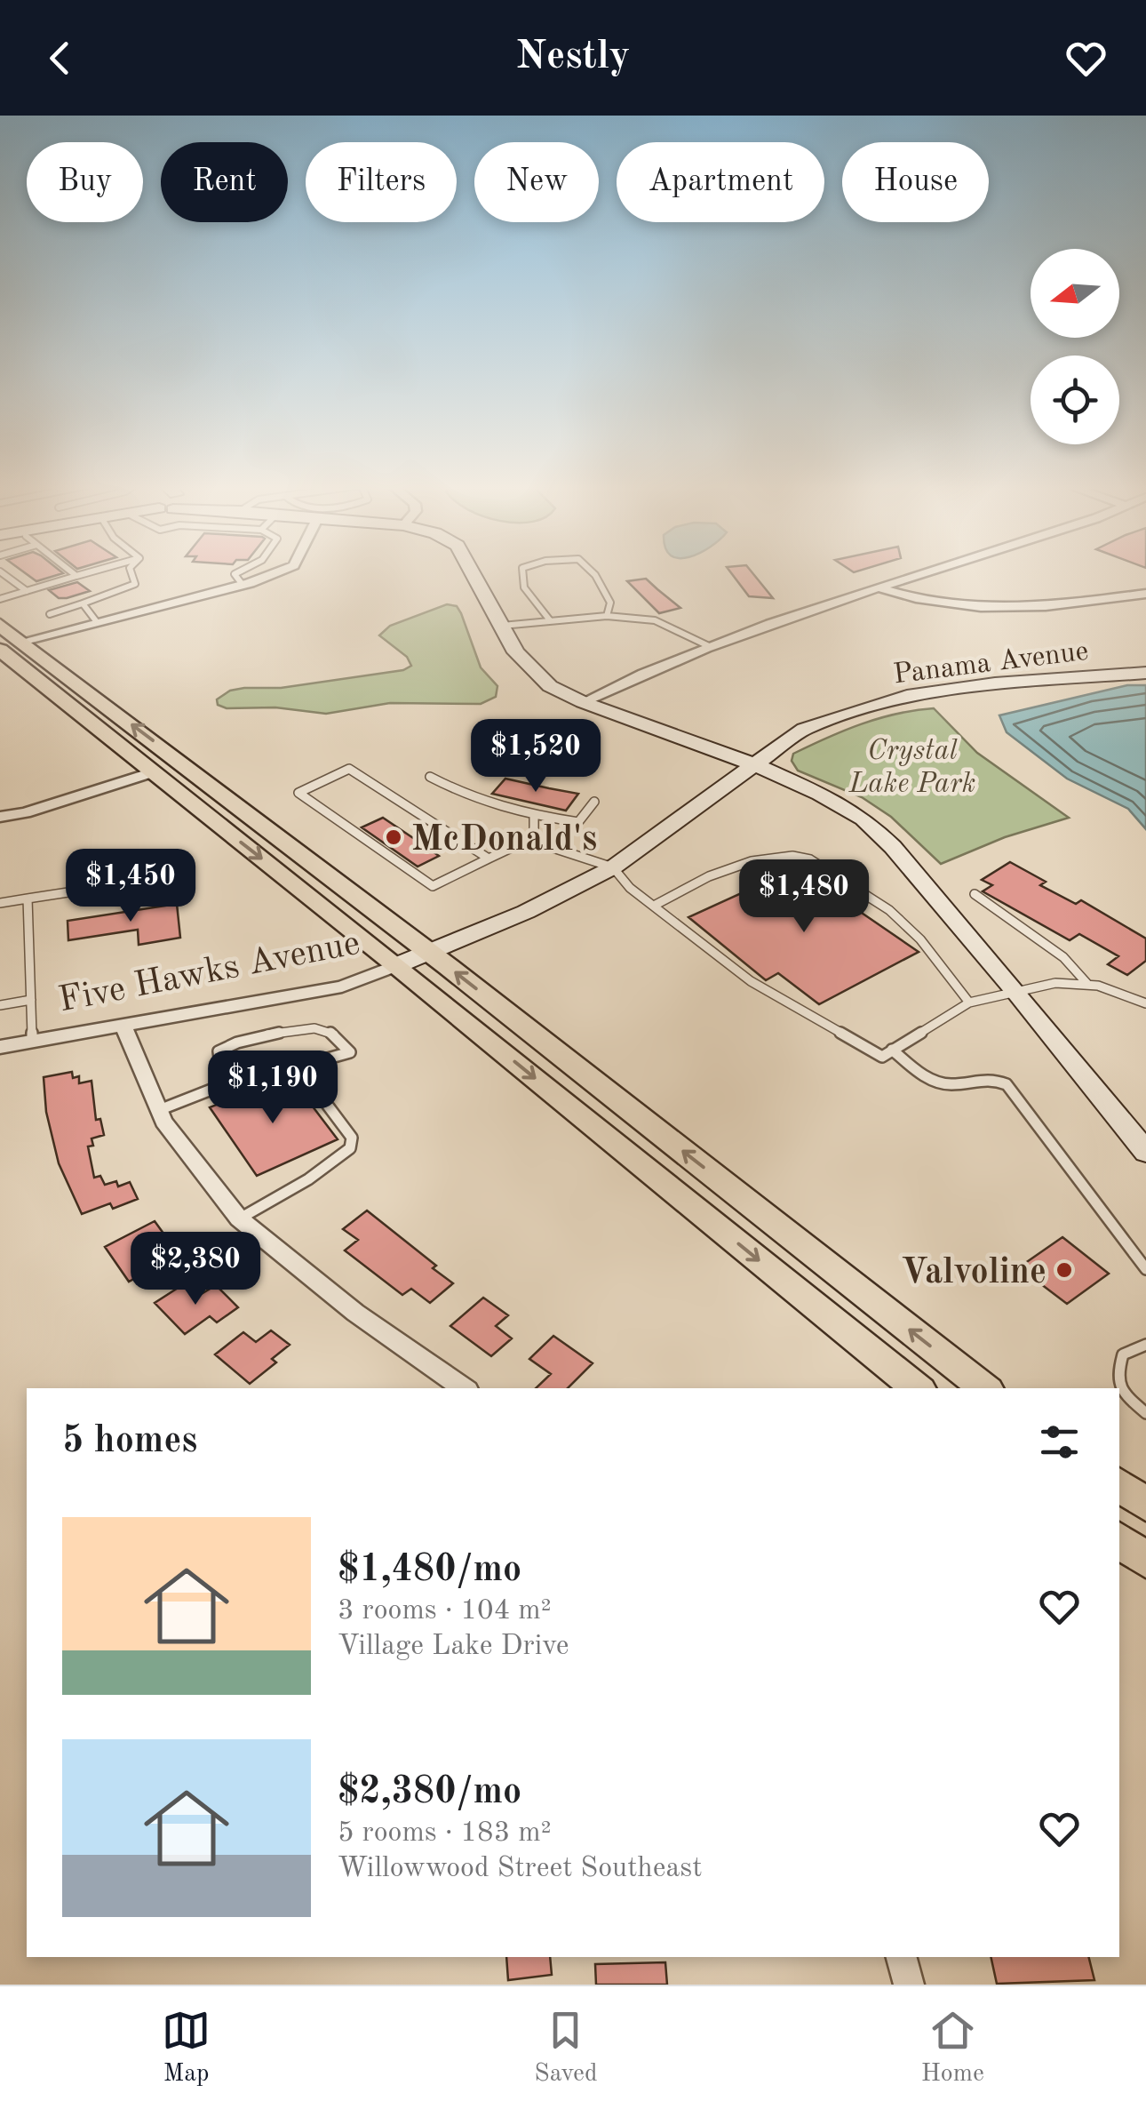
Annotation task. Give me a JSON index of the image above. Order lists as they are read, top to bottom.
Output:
{
  "streets": {
    "street": ["Panama Avenue", "Five Hawks Avenue"]
  },
  "crossings": [
    ["Panama Avenue", "Five Hawks Avenue"]
  ],
  "parks": ["Crystal Lake Park"],
  "places": ["McDonald's", "Valvoline"],
  "north": "left",
  "page": {
    "header": "Nestly",
    "chip": [
      "Buy",
      "Rent",
      "Filters",
      "New",
      "Apartment",
      "House"
    ],
    "price": [
      "$1,520",
      "$1,450",
      "$1,480",
      "$1,190",
      "$2,380"
    ],
    "heading": "5 homes",
    "list": [
      {
        "name": "$1,480/mo",
        "note": "3 rooms · 104 m² · Village Lake Drive"
      },
      {
        "name": "$2,380/mo",
        "note": "5 rooms · 183 m² · Willowwood Street Southeast"
      }
    ],
    "tabs": ["Map", "Saved", "Home"]
  }
}
